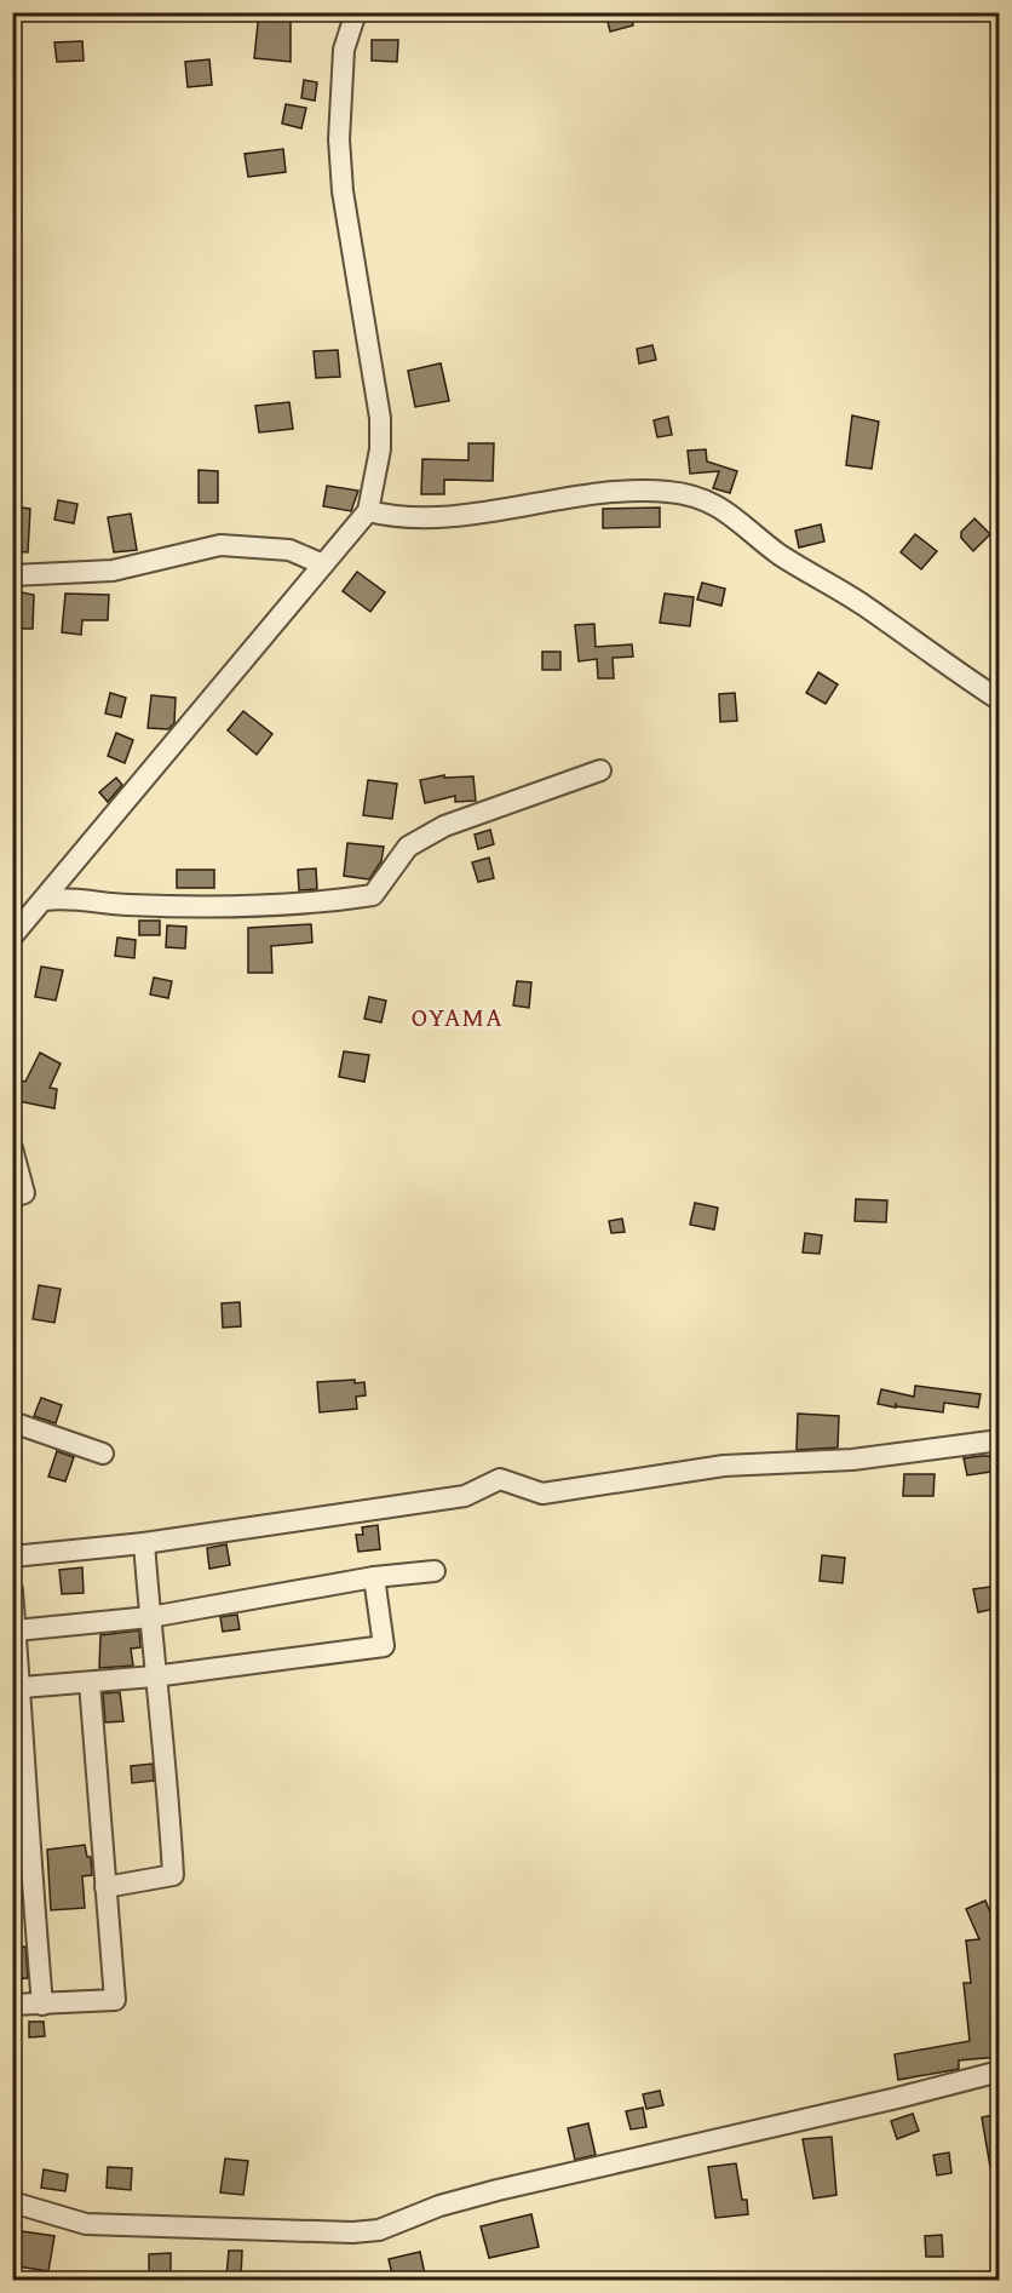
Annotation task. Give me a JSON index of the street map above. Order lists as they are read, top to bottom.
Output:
{
  "districts": ["OYAMA"]
}
